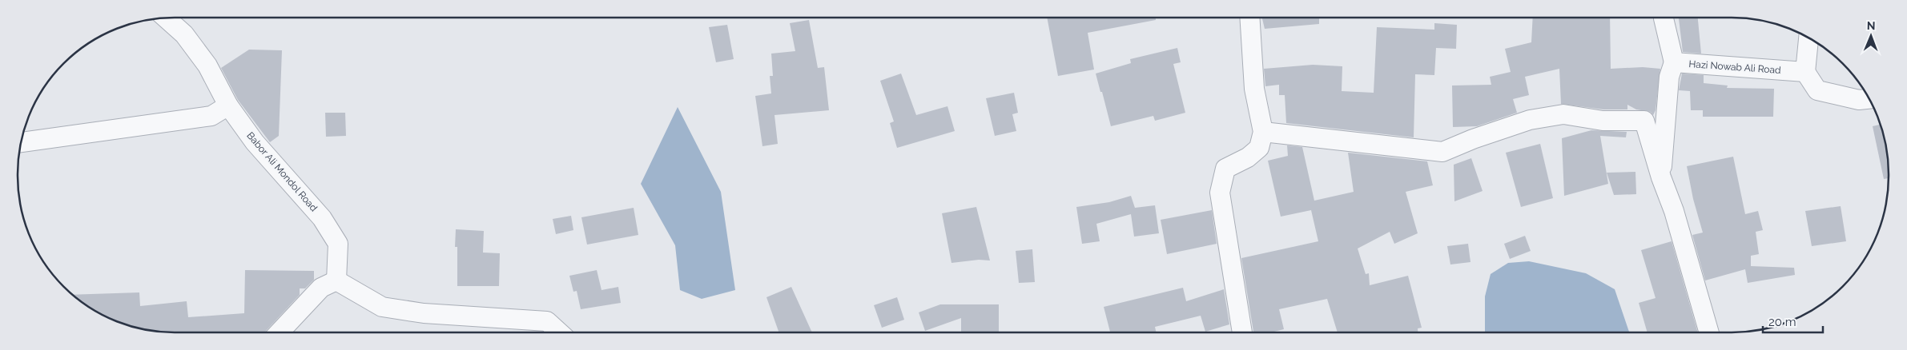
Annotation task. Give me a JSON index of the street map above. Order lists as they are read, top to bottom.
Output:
{
  "streets": {
    "street": ["Hazi Nowab Ali Road", "Babor Ali Mondol Road"]
  },
  "scale_bar": "20 m",
  "north": "top"
}
